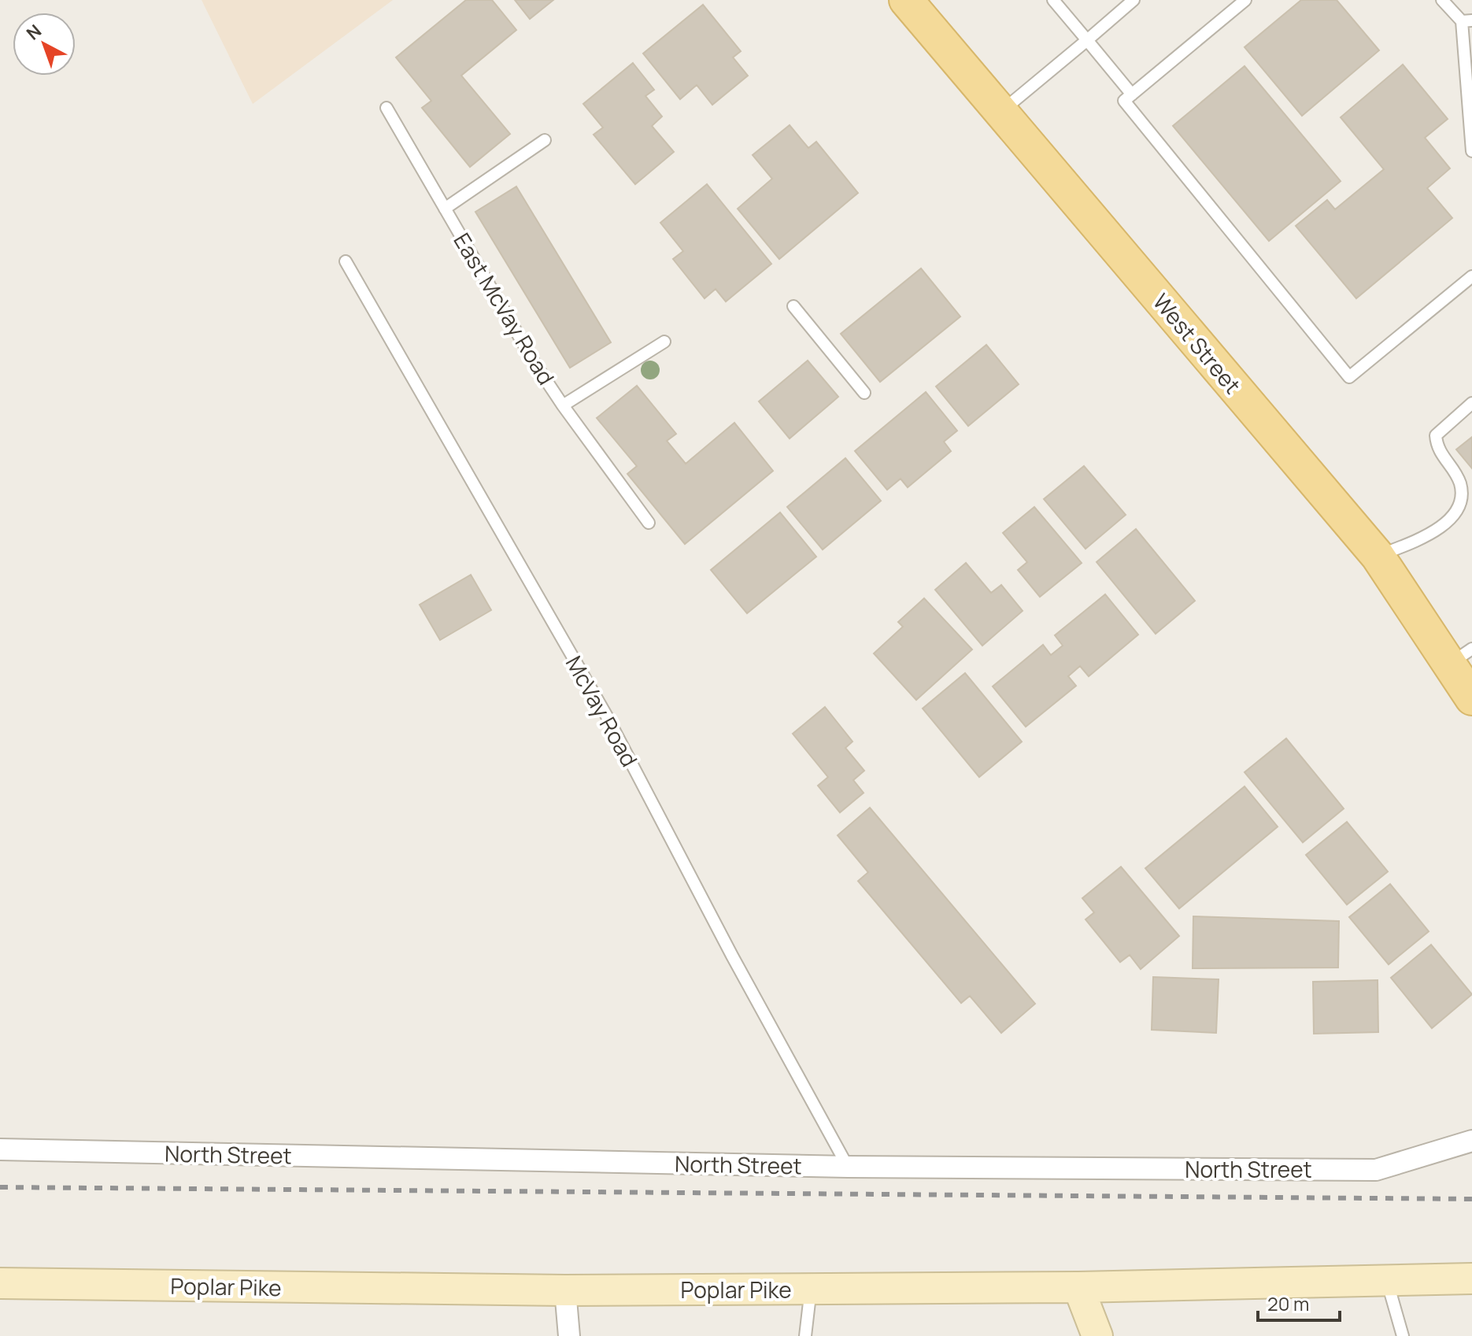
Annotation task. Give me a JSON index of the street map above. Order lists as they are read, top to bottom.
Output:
{
  "streets": {
    "main road": ["West Street", "Poplar Pike"],
    "street": ["North Street"],
    "lane": ["East McVay Road", "McVay Road"]
  },
  "crossings": [
    ["McVay Road", "North Street"]
  ],
  "scale_bar": "20 m",
  "north": "top left"
}
